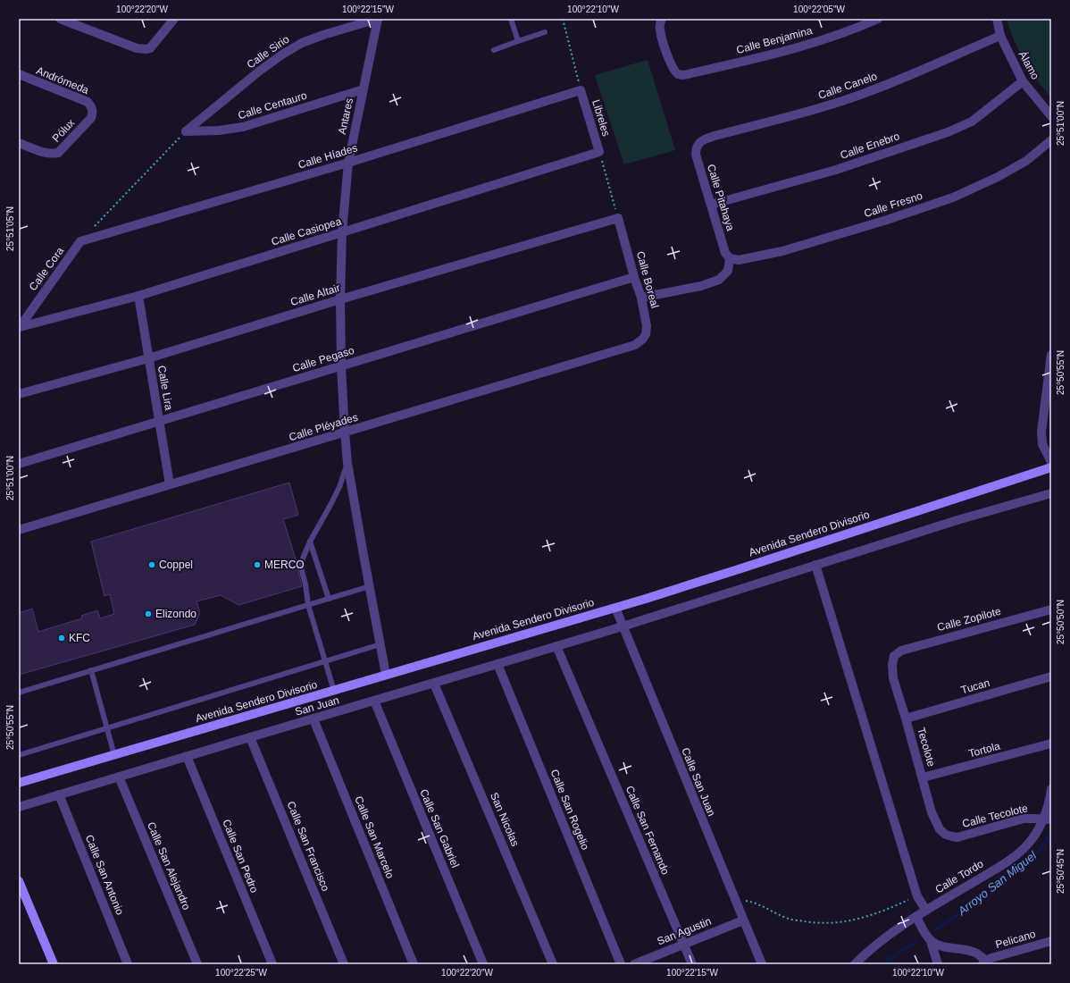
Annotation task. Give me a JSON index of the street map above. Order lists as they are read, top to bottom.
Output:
{
  "streets": {
    "street": [
      "Calle Benjamina",
      "Calle Sirio",
      "Álamo",
      "Andrómeda",
      "Calle Canelo",
      "Calle Centauro",
      "Antares",
      "Libreles",
      "Pólux",
      "Calle Enebro",
      "Calle Híades",
      "Calle Pitahaya",
      "Calle Fresno",
      "Calle Casiopea",
      "Calle Cora",
      "Calle Boreal",
      "Calle Altair",
      "Calle Pegaso",
      "Calle Lira",
      "Calle Pléyades",
      "Avenida Sendero Divisorio",
      "Calle Zopilote",
      "Tucan",
      "San Juan",
      "Tecolote",
      "Tortola",
      "Calle San Juan",
      "Calle San Rogelio",
      "Calle Tecolote",
      "San Nicolas",
      "Calle San Gabriel",
      "Calle San Fernando",
      "Calle San Marcelo",
      "Calle San Francisco",
      "Calle San Pedro",
      "Calle San Alejandro",
      "Calle San Antonio",
      "Calle Tordo",
      "San Agustin",
      "Pelicano"
    ]
  },
  "crossings": [
    ["Calle Sirio", "Calle Centauro"],
    ["Calle Sirio", "Antares"],
    ["Álamo", "Calle Canelo"],
    ["Álamo", "Calle Enebro"],
    ["Andrómeda", "Pólux"],
    ["Calle Canelo", "Calle Pitahaya"],
    ["Calle Centauro", "Antares"],
    ["Antares", "Calle Híades"],
    ["Antares", "Calle Casiopea"],
    ["Antares", "Calle Altair"],
    ["Antares", "Calle Pegaso"],
    ["Antares", "Calle Pléyades"],
    ["Antares", "Avenida Sendero Divisorio"],
    ["Libreles", "Calle Híades"],
    ["Libreles", "Calle Casiopea"],
    ["Calle Enebro", "Calle Pitahaya"],
    ["Calle Híades", "Calle Cora"],
    ["Calle Pitahaya", "Calle Fresno"],
    ["Calle Casiopea", "Calle Cora"],
    ["Calle Casiopea", "Calle Lira"],
    ["Calle Boreal", "Calle Altair"],
    ["Calle Boreal", "Calle Pegaso"],
    ["Calle Boreal", "Calle Pléyades"],
    ["Calle Altair", "Calle Lira"],
    ["Calle Pegaso", "Calle Lira"],
    ["Calle Lira", "Calle Pléyades"],
    ["Avenida Sendero Divisorio", "Calle San Juan"],
    ["Calle Zopilote", "Tecolote"],
    ["Tucan", "Tecolote"],
    ["San Juan", "Calle San Juan"],
    ["San Juan", "Calle San Rogelio"],
    ["San Juan", "San Nicolas"],
    ["San Juan", "Calle San Gabriel"],
    ["San Juan", "Calle San Fernando"],
    ["San Juan", "Calle San Marcelo"],
    ["San Juan", "Calle San Francisco"],
    ["San Juan", "Calle San Pedro"],
    ["San Juan", "Calle San Alejandro"],
    ["San Juan", "Calle San Antonio"],
    ["Tecolote", "Tortola"],
    ["Tecolote", "Calle Tecolote"],
    ["Calle San Juan", "San Agustin"],
    ["Calle Tecolote", "Calle Tordo"],
    ["Calle San Fernando", "San Agustin"]
  ],
  "water": ["Arroyo San Miguel"],
  "places": [
    "Coppel",
    "MERCO",
    "Elizondo",
    "KFC"
  ],
  "coordinates": [
    "100°22'20\"W",
    "100°22'15\"W",
    "100°22'10\"W",
    "100°22'05\"W",
    "25°51'00\"N",
    "25°51'05\"N",
    "25°50'55\"N",
    "25°50'50\"N",
    "25°50'45\"N",
    "100°22'25\"W"
  ]
}
